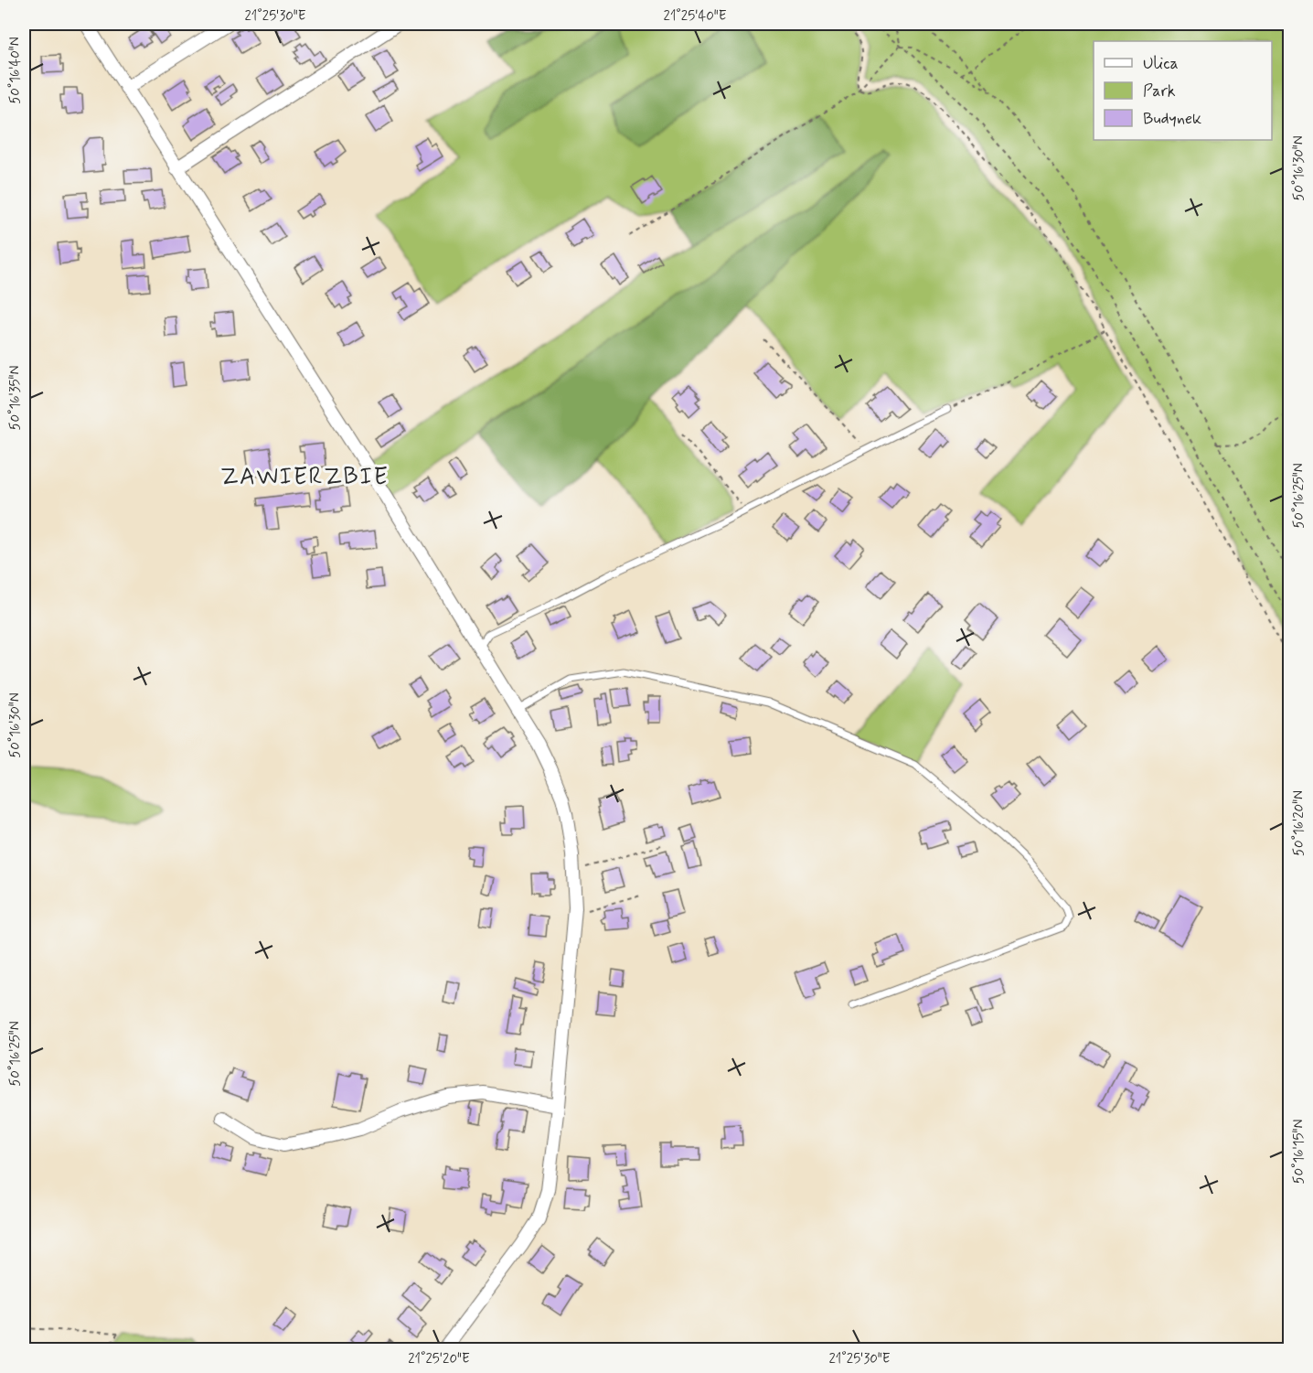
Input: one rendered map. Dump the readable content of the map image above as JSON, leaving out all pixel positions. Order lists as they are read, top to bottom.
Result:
{
  "districts": ["ZAWIERZBIE"],
  "legend": ["Ulica", "Park", "Budynek"],
  "coordinates": [
    "21°25'30\"E",
    "21°25'40\"E",
    "50°16'40\"N",
    "50°16'30\"N",
    "50°16'35\"N",
    "50°16'25\"N",
    "50°16'20\"N",
    "50°16'15\"N",
    "21°25'20\"E"
  ]
}
